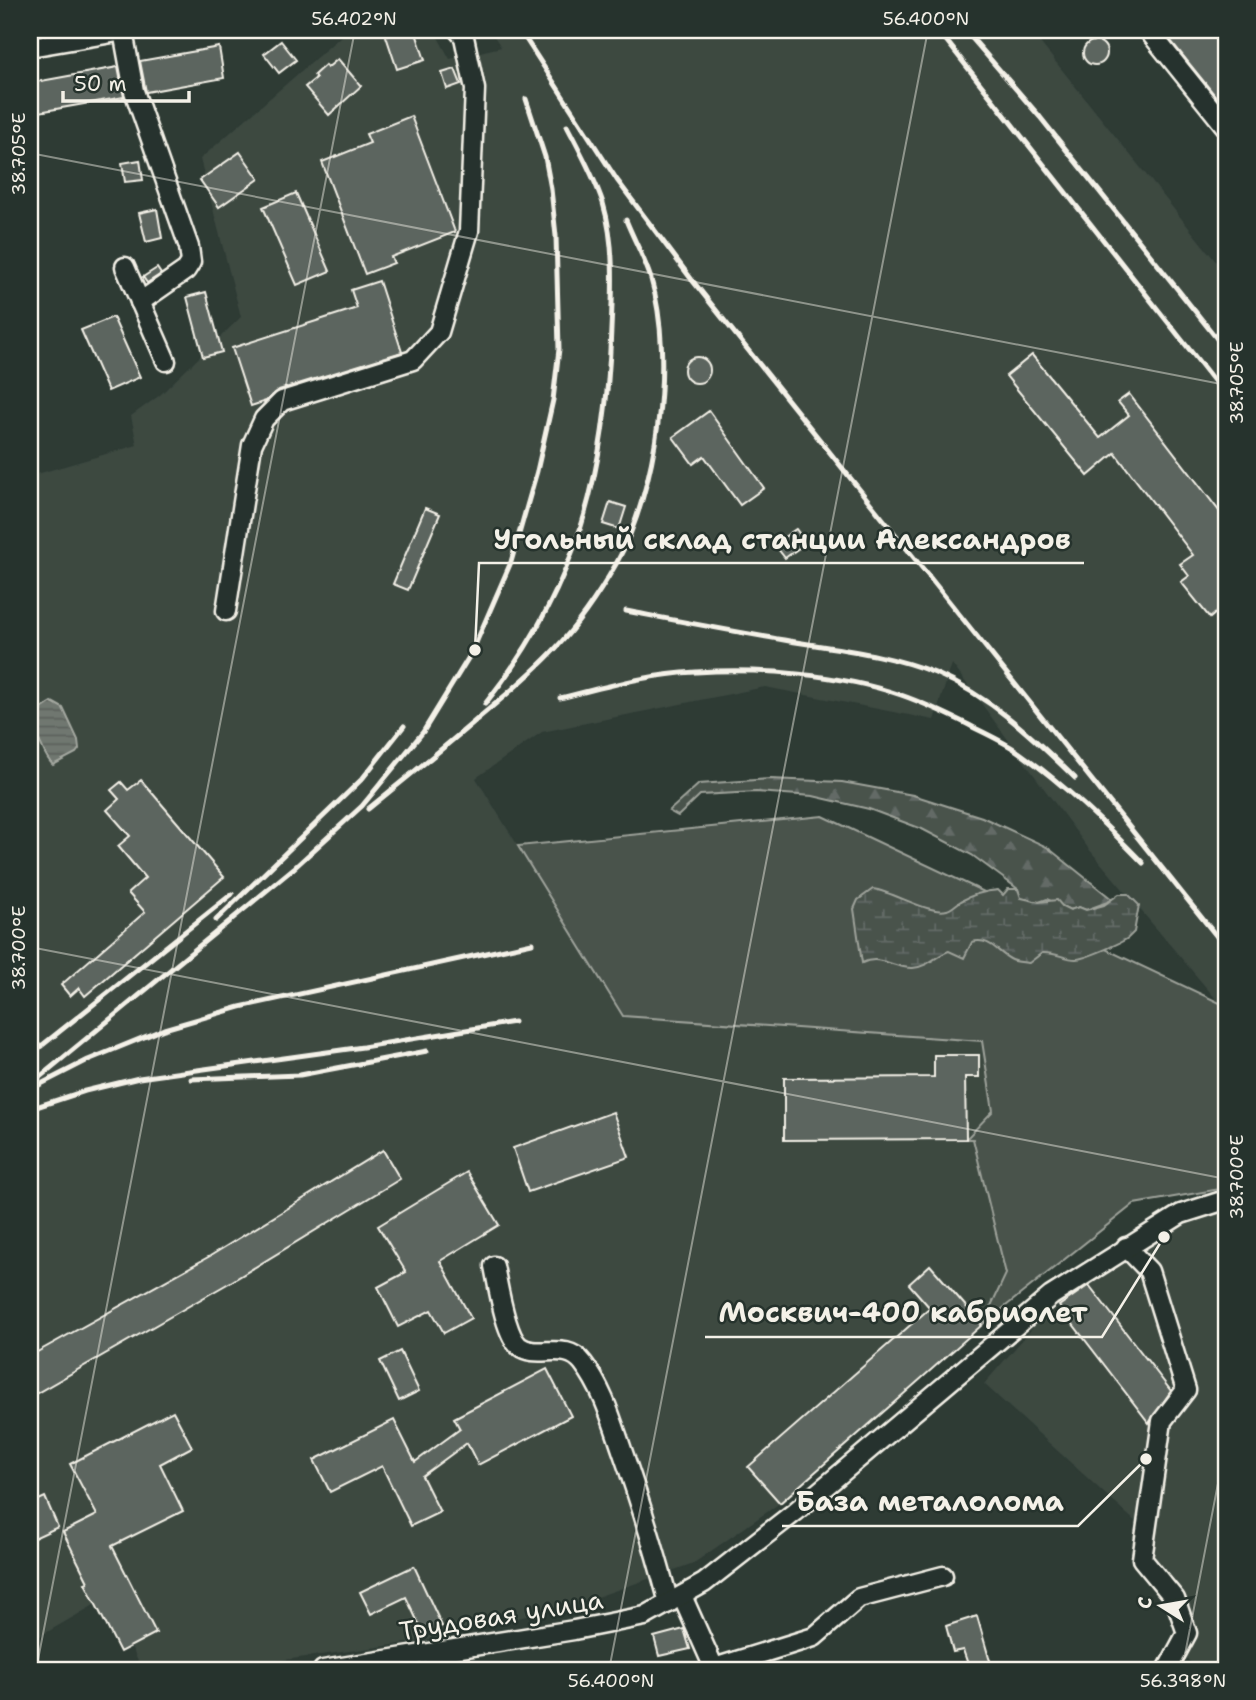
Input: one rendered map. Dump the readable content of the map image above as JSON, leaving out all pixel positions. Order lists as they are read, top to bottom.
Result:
{
  "streets": {
    "street": ["Трудовая улица"]
  },
  "places": ["Угольный склад станции Александров", "Москвич-400 кабриолет", "База металолома"],
  "scale_bar": "50 m",
  "north": "left",
  "coordinates": [
    "56.402°N",
    "56.400°N",
    "38.705°E",
    "38.700°E",
    "56.398°N"
  ]
}
